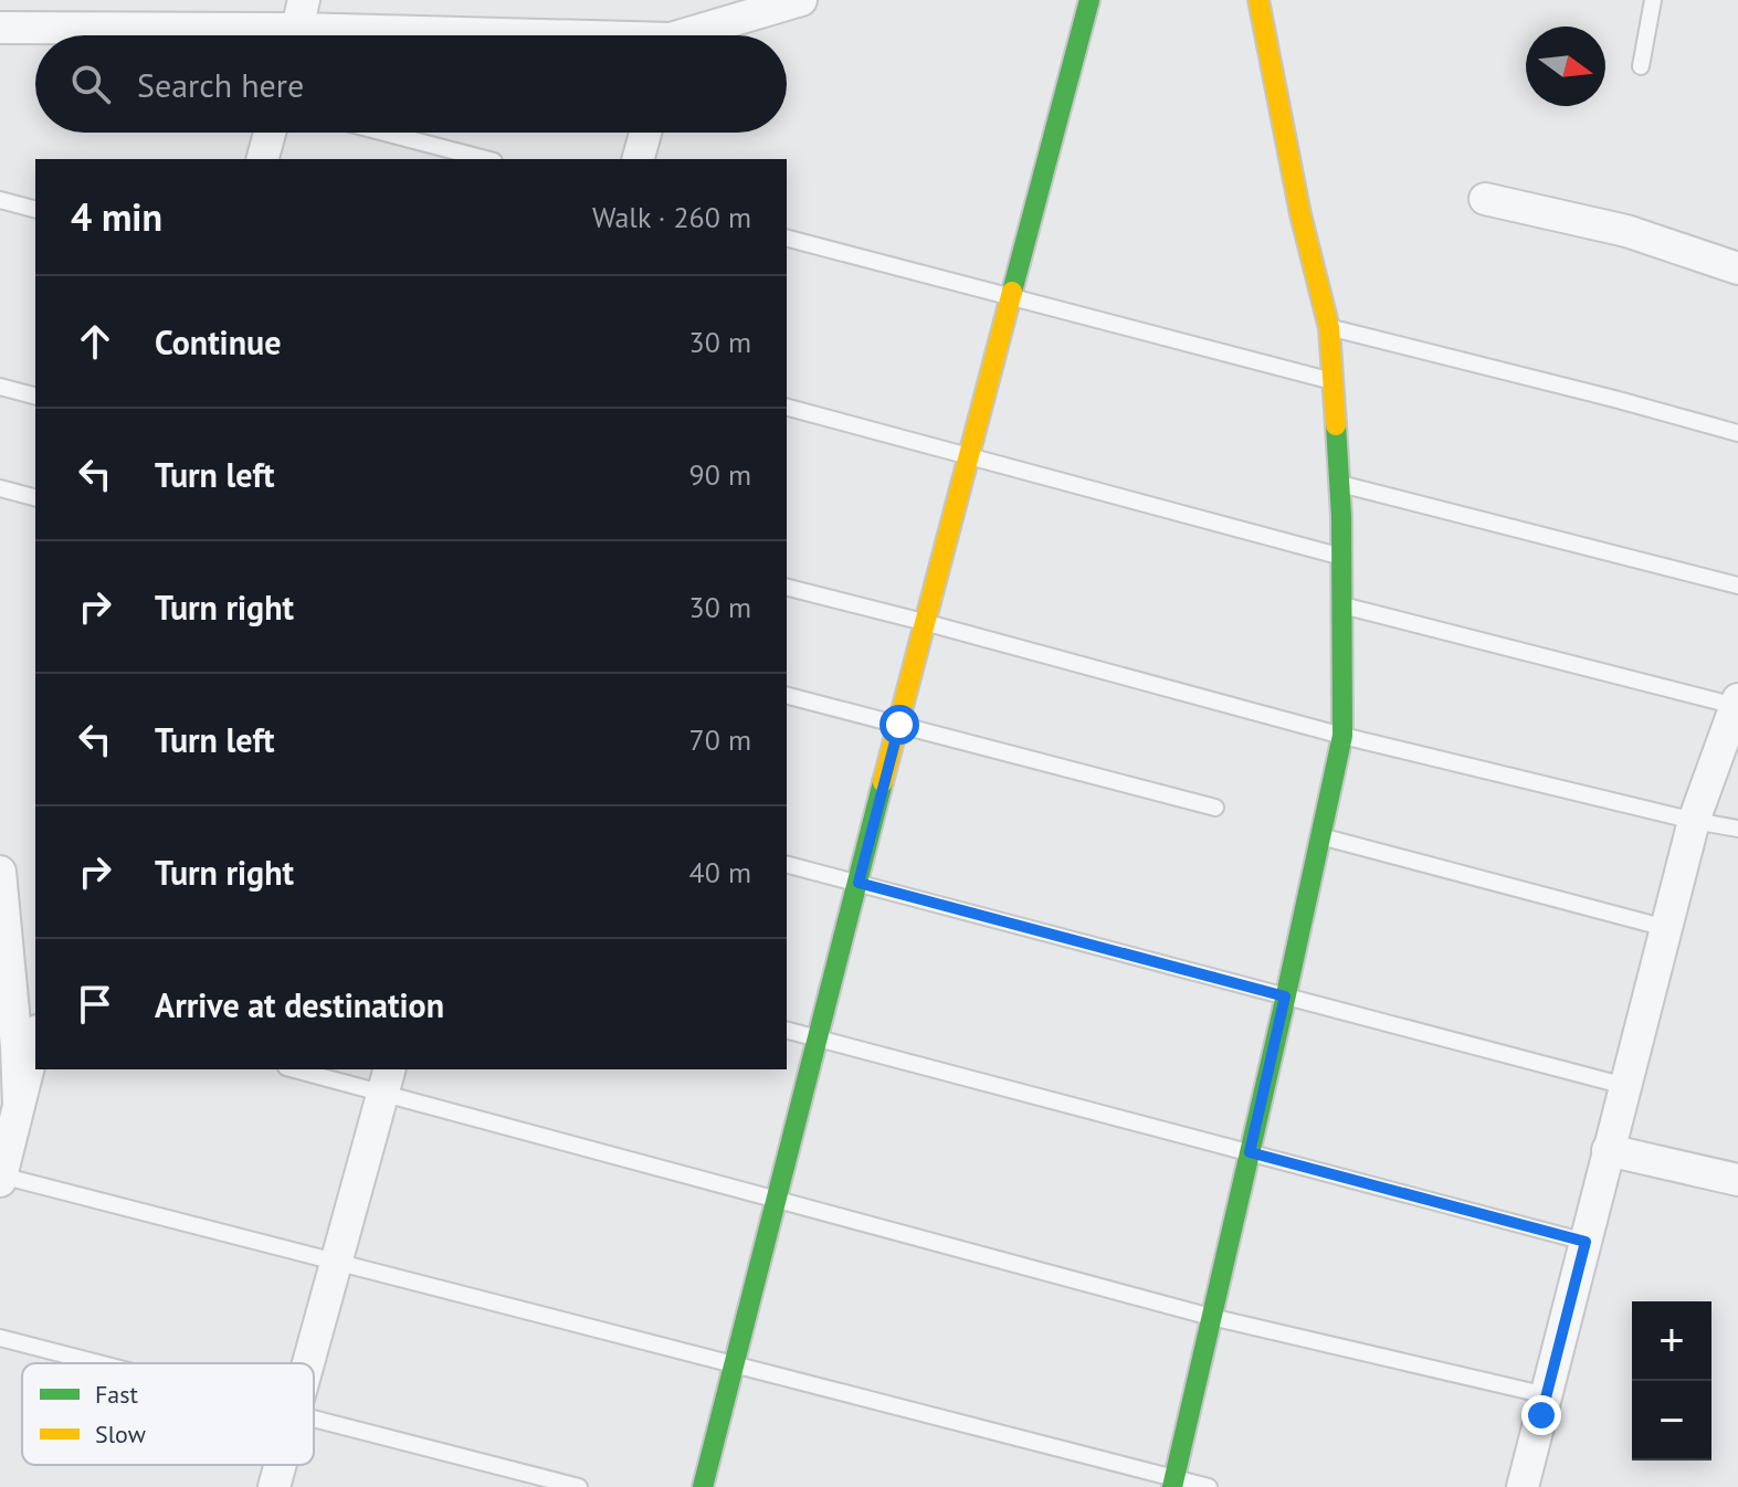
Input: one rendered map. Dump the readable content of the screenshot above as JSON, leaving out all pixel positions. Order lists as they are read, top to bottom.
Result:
{
  "legend": ["Fast", "Slow"],
  "north": "right",
  "page": {
    "search": "Search here",
    "heading": ["4 min", "Walk · 260 m"],
    "list": [
      ["Continue", "30 m"],
      ["Turn left", "90 m"],
      ["Turn right", "30 m"],
      ["Turn left", "70 m"],
      ["Turn right", "40 m"],
      "Arrive at destination"
    ],
    "map_buttons": ["+", "−"]
  }
}
